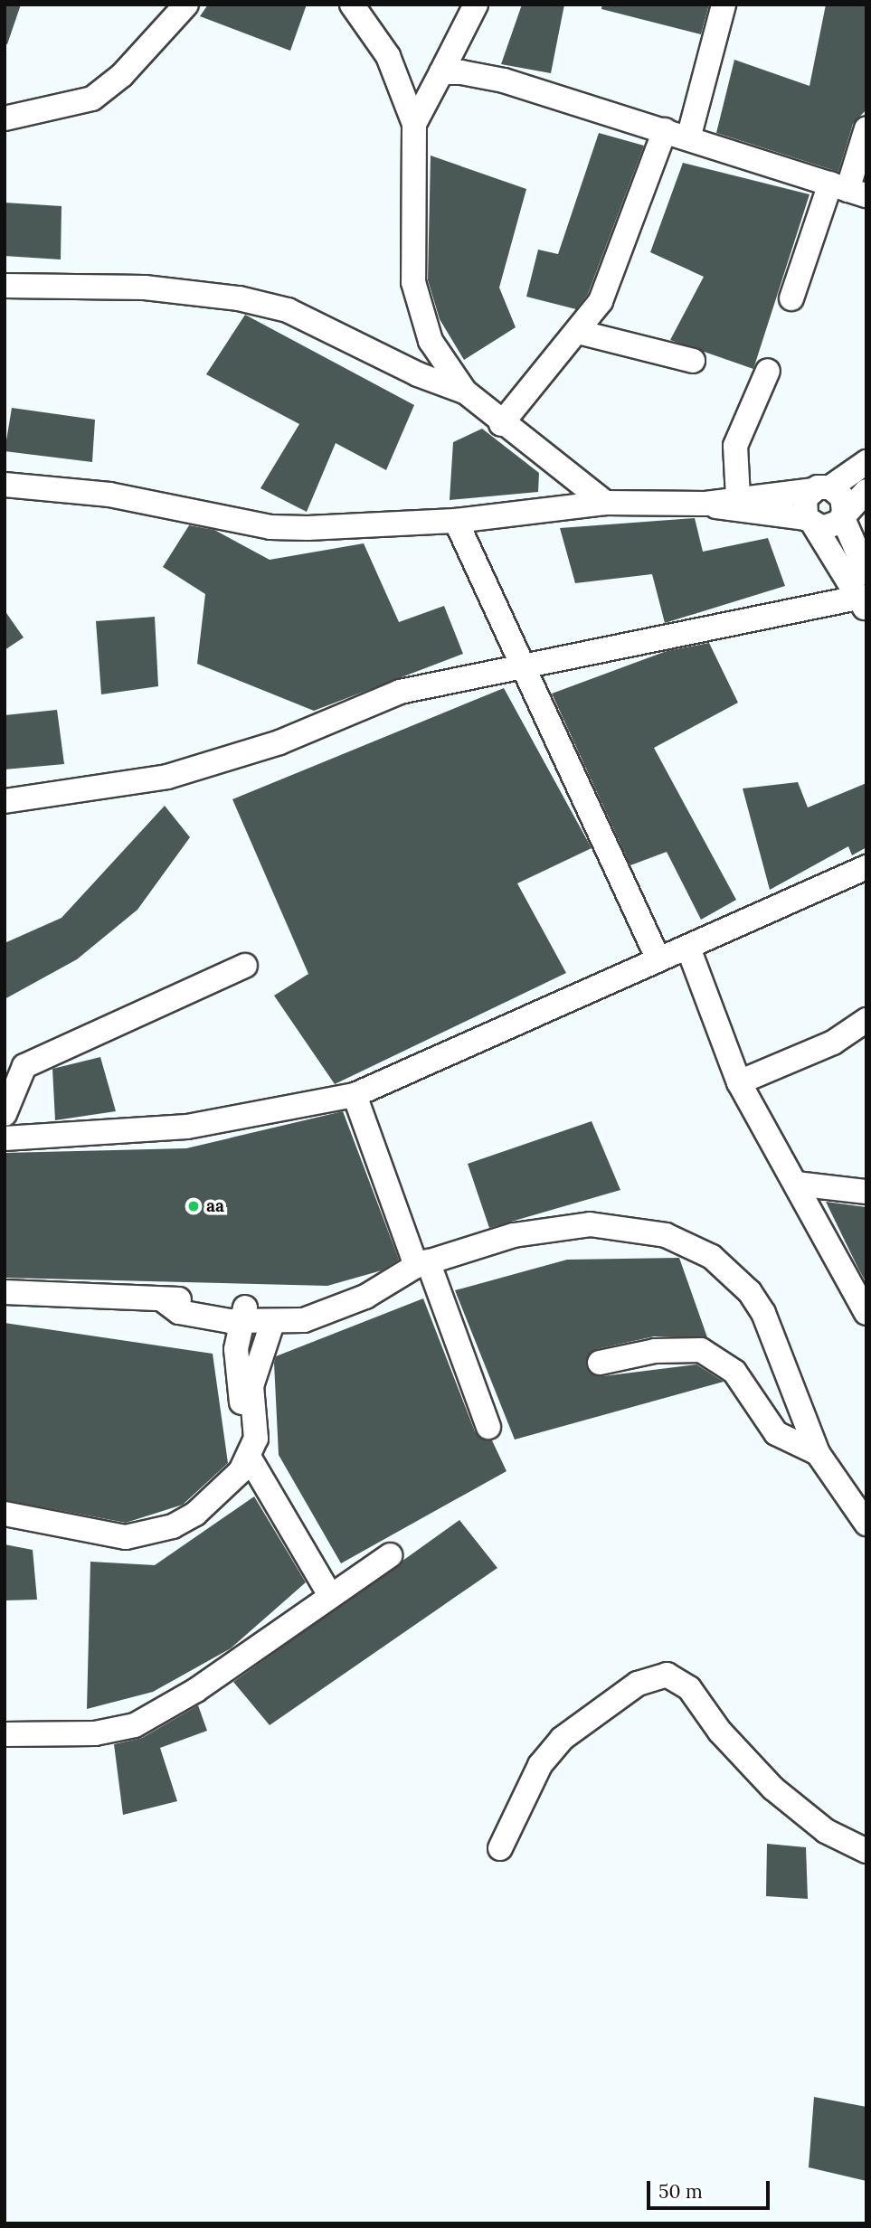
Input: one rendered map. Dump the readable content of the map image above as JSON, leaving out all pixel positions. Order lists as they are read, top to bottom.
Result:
{
  "places": ["aa"],
  "scale_bar": "50 m"
}
